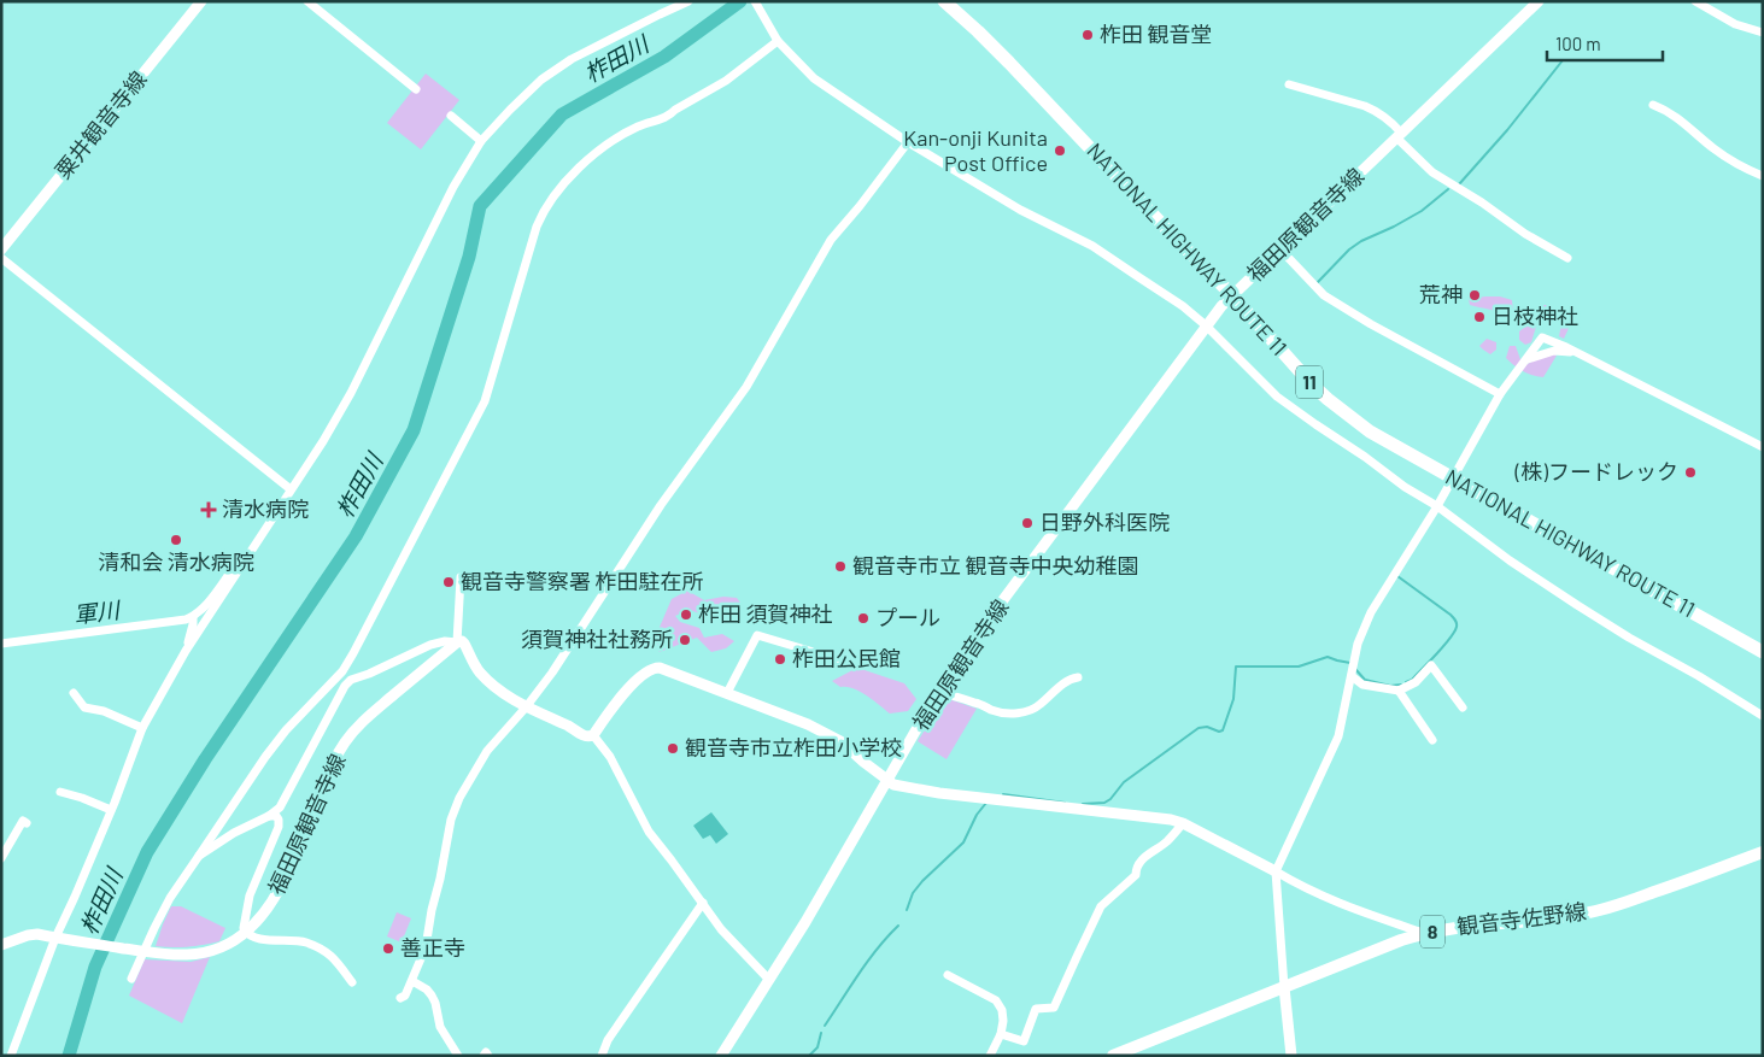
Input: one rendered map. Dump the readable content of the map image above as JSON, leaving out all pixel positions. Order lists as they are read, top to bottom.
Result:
{
  "streets": {
    "highway": ["NATIONAL HIGHWAY ROUTE 11", "11"],
    "main road": [
      "粟井観音寺線",
      "福田原観音寺線",
      "観音寺佐野線",
      "8"
    ]
  },
  "crossings": [
    ["福田原観音寺線", "NATIONAL HIGHWAY ROUTE 11"]
  ],
  "water": ["柞田川", "軍川"],
  "places": {
    "other": [
      "柞田 観音堂",
      "Kan-onji Kunita Post Office",
      "荒神",
      "日枝神社",
      "(株)フードレック",
      "日野外科医院",
      "清和会 清水病院",
      "観音寺市立 観音寺中央幼稚園",
      "観音寺警察署 柞田駐在所",
      "柞田 須賀神社",
      "プール",
      "須賀神社社務所",
      "柞田公民館",
      "観音寺市立柞田小学校",
      "善正寺"
    ],
    "health": ["清水病院"]
  },
  "scale_bar": "100 m"
}
